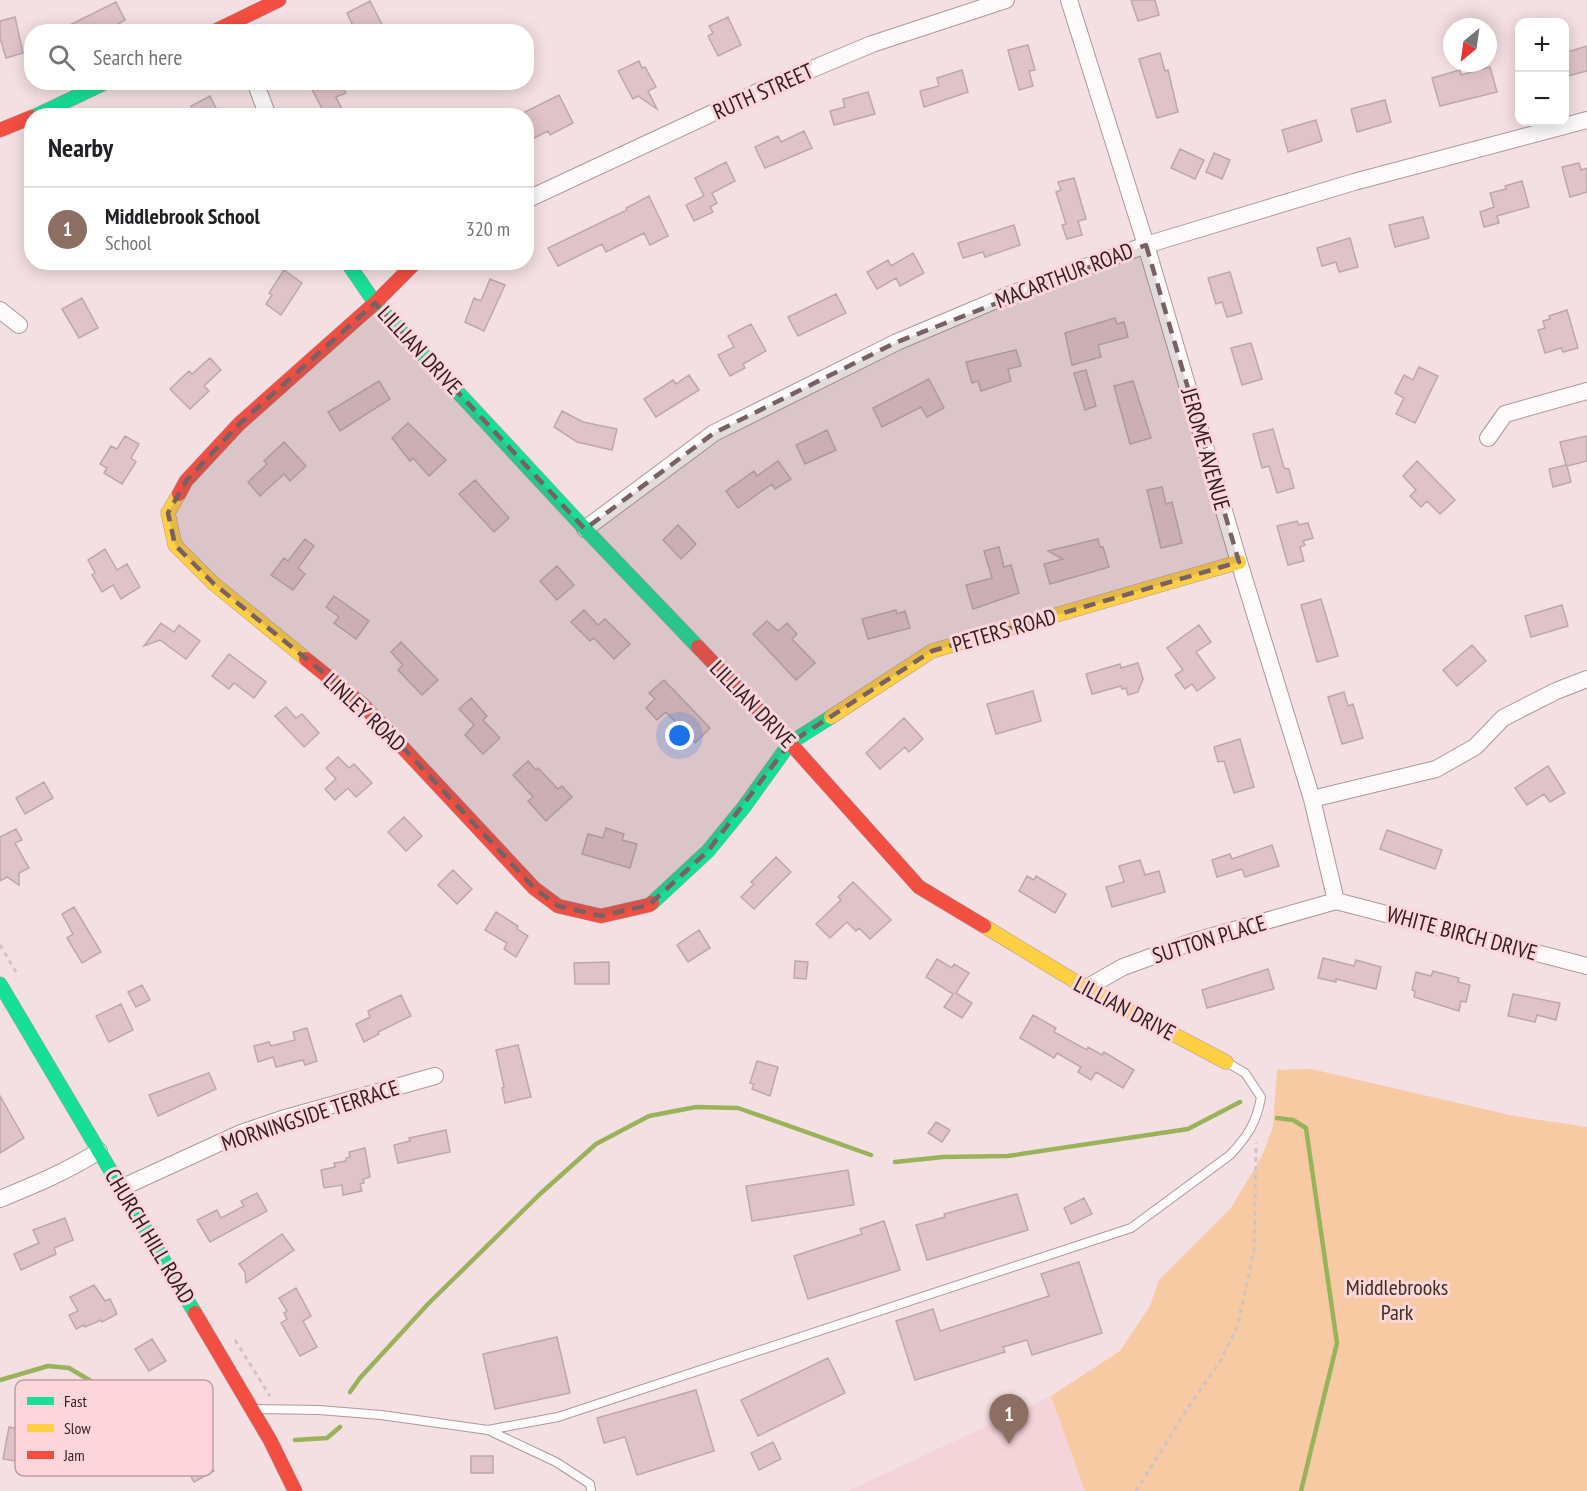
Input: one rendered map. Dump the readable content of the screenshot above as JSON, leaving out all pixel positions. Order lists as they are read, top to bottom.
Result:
{
  "streets": {
    "street": [
      "RUTH STREET",
      "MACARTHUR ROAD",
      "LILLIAN DRIVE",
      "JEROME AVENUE",
      "PETERS ROAD",
      "LINLEY ROAD",
      "WHITE BIRCH DRIVE",
      "SUTTON PLACE",
      "MORNINGSIDE TERRACE",
      "CHURCH HILL ROAD"
    ]
  },
  "crossings": [
    ["MACARTHUR ROAD", "LILLIAN DRIVE"],
    ["MACARTHUR ROAD", "JEROME AVENUE"],
    ["LILLIAN DRIVE", "PETERS ROAD"],
    ["LILLIAN DRIVE", "LINLEY ROAD"],
    ["LILLIAN DRIVE", "SUTTON PLACE"],
    ["JEROME AVENUE", "PETERS ROAD"],
    ["JEROME AVENUE", "WHITE BIRCH DRIVE"],
    ["JEROME AVENUE", "SUTTON PLACE"],
    ["PETERS ROAD", "LINLEY ROAD"],
    ["WHITE BIRCH DRIVE", "SUTTON PLACE"],
    ["MORNINGSIDE TERRACE", "CHURCH HILL ROAD"]
  ],
  "parks": ["Middlebrooks Park"],
  "legend": ["Fast", "Slow", "Jam"],
  "north": "bottom left",
  "page": {
    "map_buttons": ["+", "−"],
    "search": "Search here",
    "heading": "Nearby",
    "list": [
      {
        "mark": "1",
        "name": "Middlebrook School",
        "note": "School",
        "value": "320 m"
      }
    ],
    "pins": "1"
  }
}
